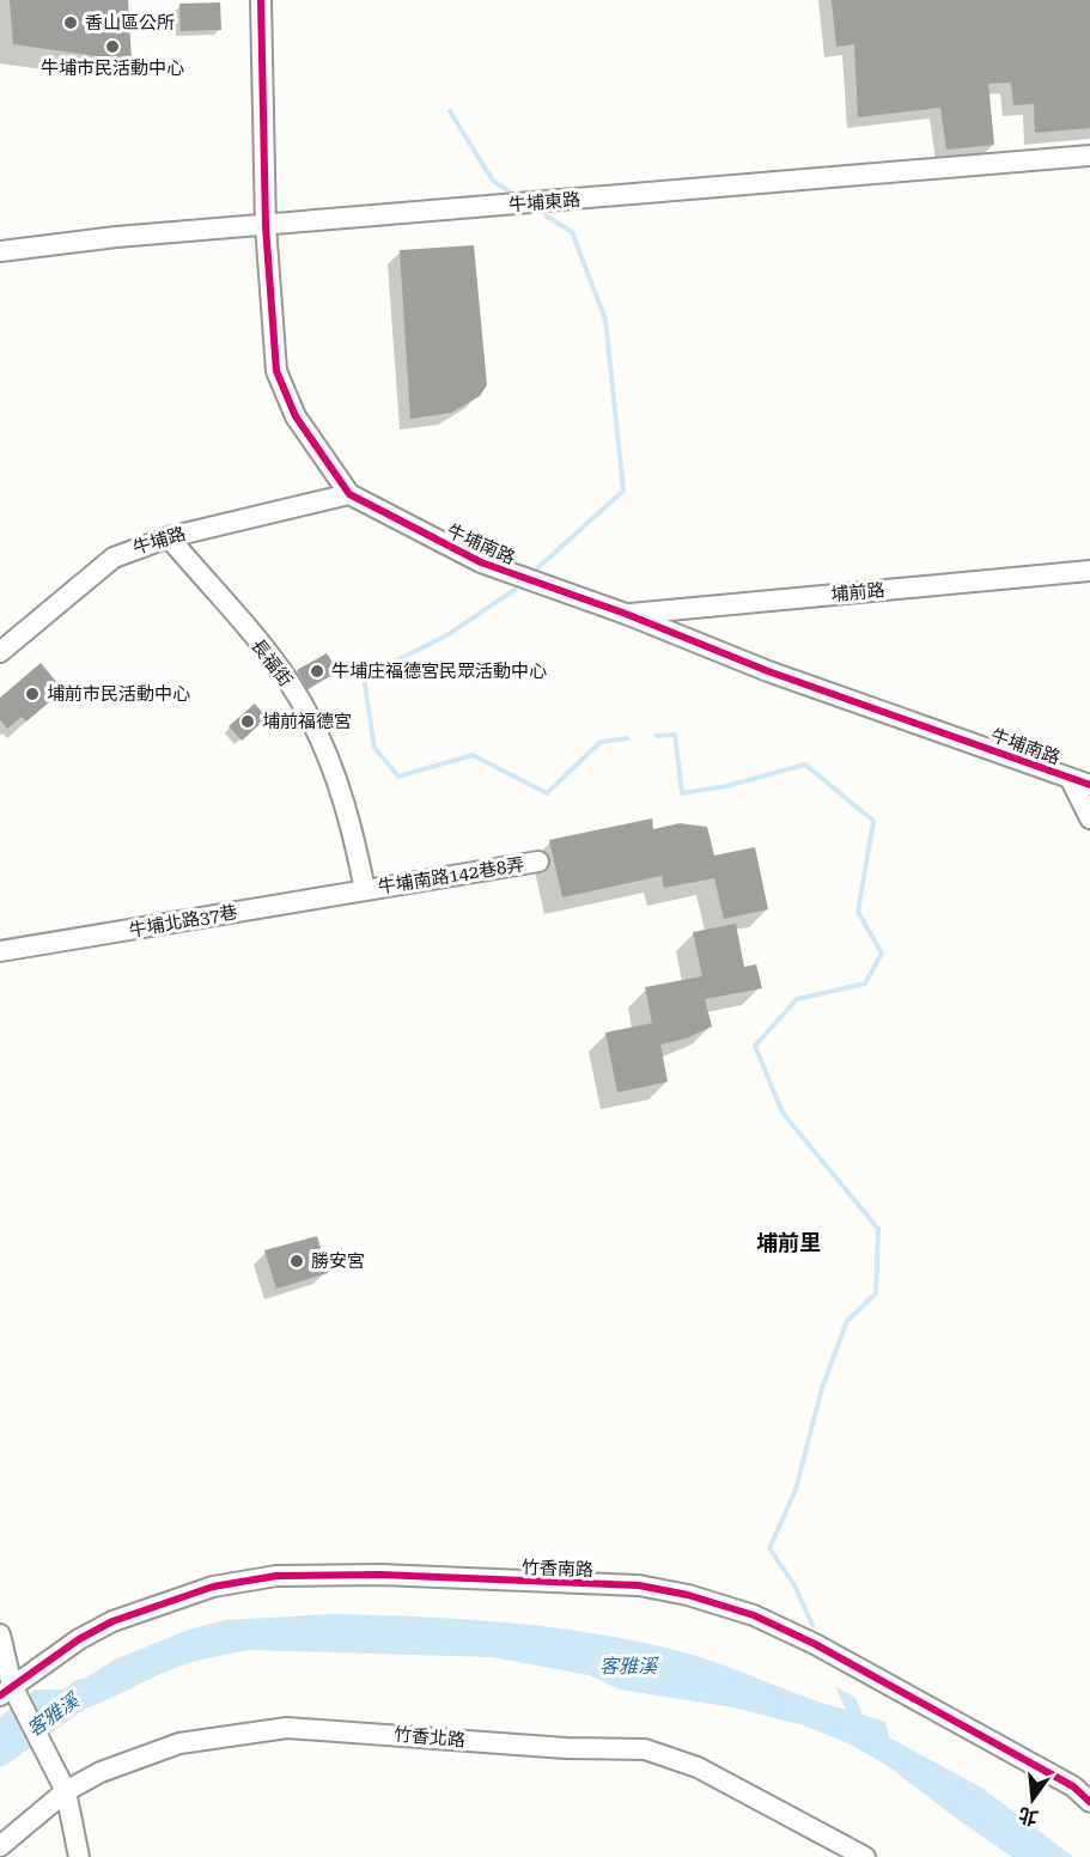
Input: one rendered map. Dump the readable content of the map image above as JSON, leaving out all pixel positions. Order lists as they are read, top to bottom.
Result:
{
  "streets": {
    "street": [
      "牛埔東路",
      "牛埔路",
      "牛埔南路",
      "埔前路",
      "長福街",
      "牛埔南路142巷8弄",
      "牛埔北路37巷",
      "竹香南路",
      "竹香北路"
    ]
  },
  "crossings": [
    ["牛埔東路", "牛埔南路"],
    ["牛埔路", "牛埔南路"],
    ["牛埔路", "長福街"],
    ["牛埔南路", "埔前路"],
    ["長福街", "牛埔南路142巷8弄"],
    ["長福街", "牛埔北路37巷"],
    ["牛埔南路142巷8弄", "牛埔北路37巷"]
  ],
  "districts": ["埔前里"],
  "water": ["客雅溪"],
  "places": [
    "香山區公所",
    "牛埔市民活動中心",
    "牛埔庄福德宮民眾活動中心",
    "埔前市民活動中心",
    "埔前福德宮",
    "勝安宮"
  ],
  "north": "bottom"
}
